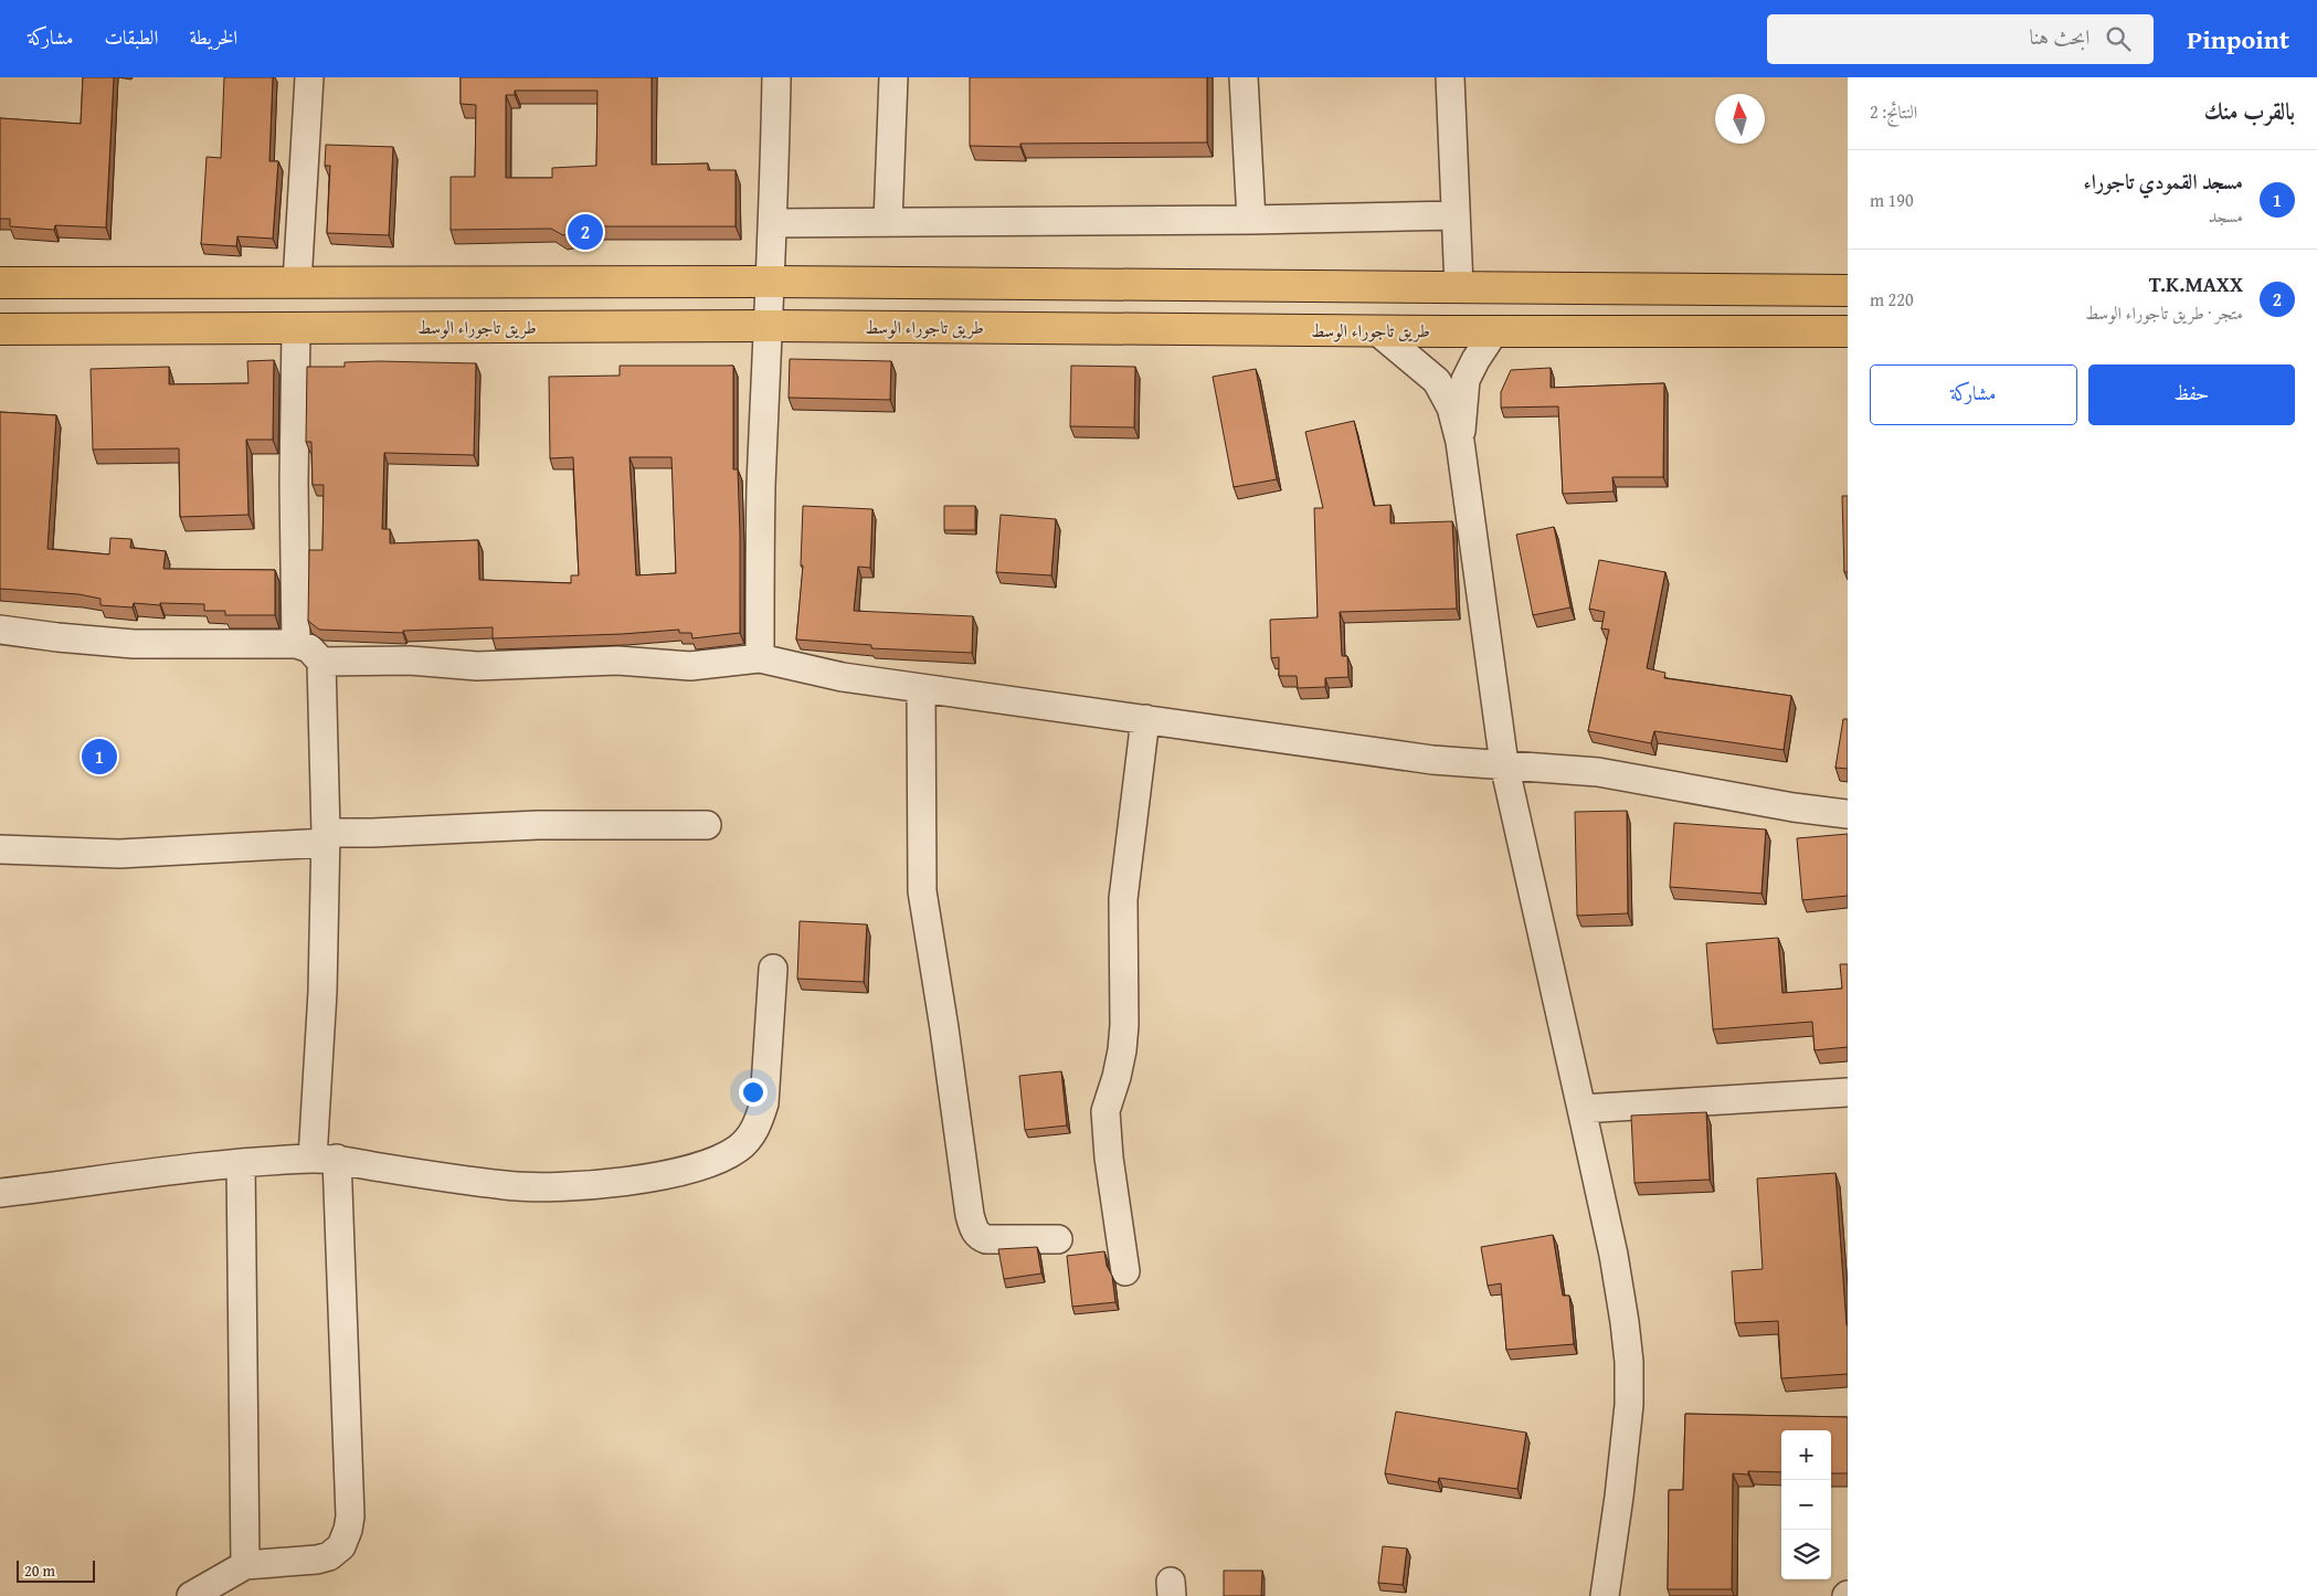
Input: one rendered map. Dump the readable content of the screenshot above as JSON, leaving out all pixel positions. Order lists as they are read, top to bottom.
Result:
{
  "streets": {
    "main road": ["طريق تاجوراء الوسط"]
  },
  "scale_bar": "20 m",
  "north": "top",
  "page": {
    "header": "Pinpoint",
    "search": "ابحث هنا",
    "nav": ["الخريطة", "الطبقات", "مشاركة"],
    "heading": ["بالقرب منك", "النتائج: 2"],
    "list": [
      {
        "mark": "1",
        "name": "مسجد القمودي تاجوراء",
        "note": "مسجد",
        "value": "190 m"
      },
      {
        "mark": "2",
        "name": "T.K.MAXX",
        "note": "متجر · طريق تاجوراء الوسط",
        "value": "220 m"
      }
    ],
    "pins": ["2", "1"],
    "buttons": ["حفظ", "مشاركة"],
    "map_buttons": ["+", "−"],
    "scale": "20 m"
  }
}
